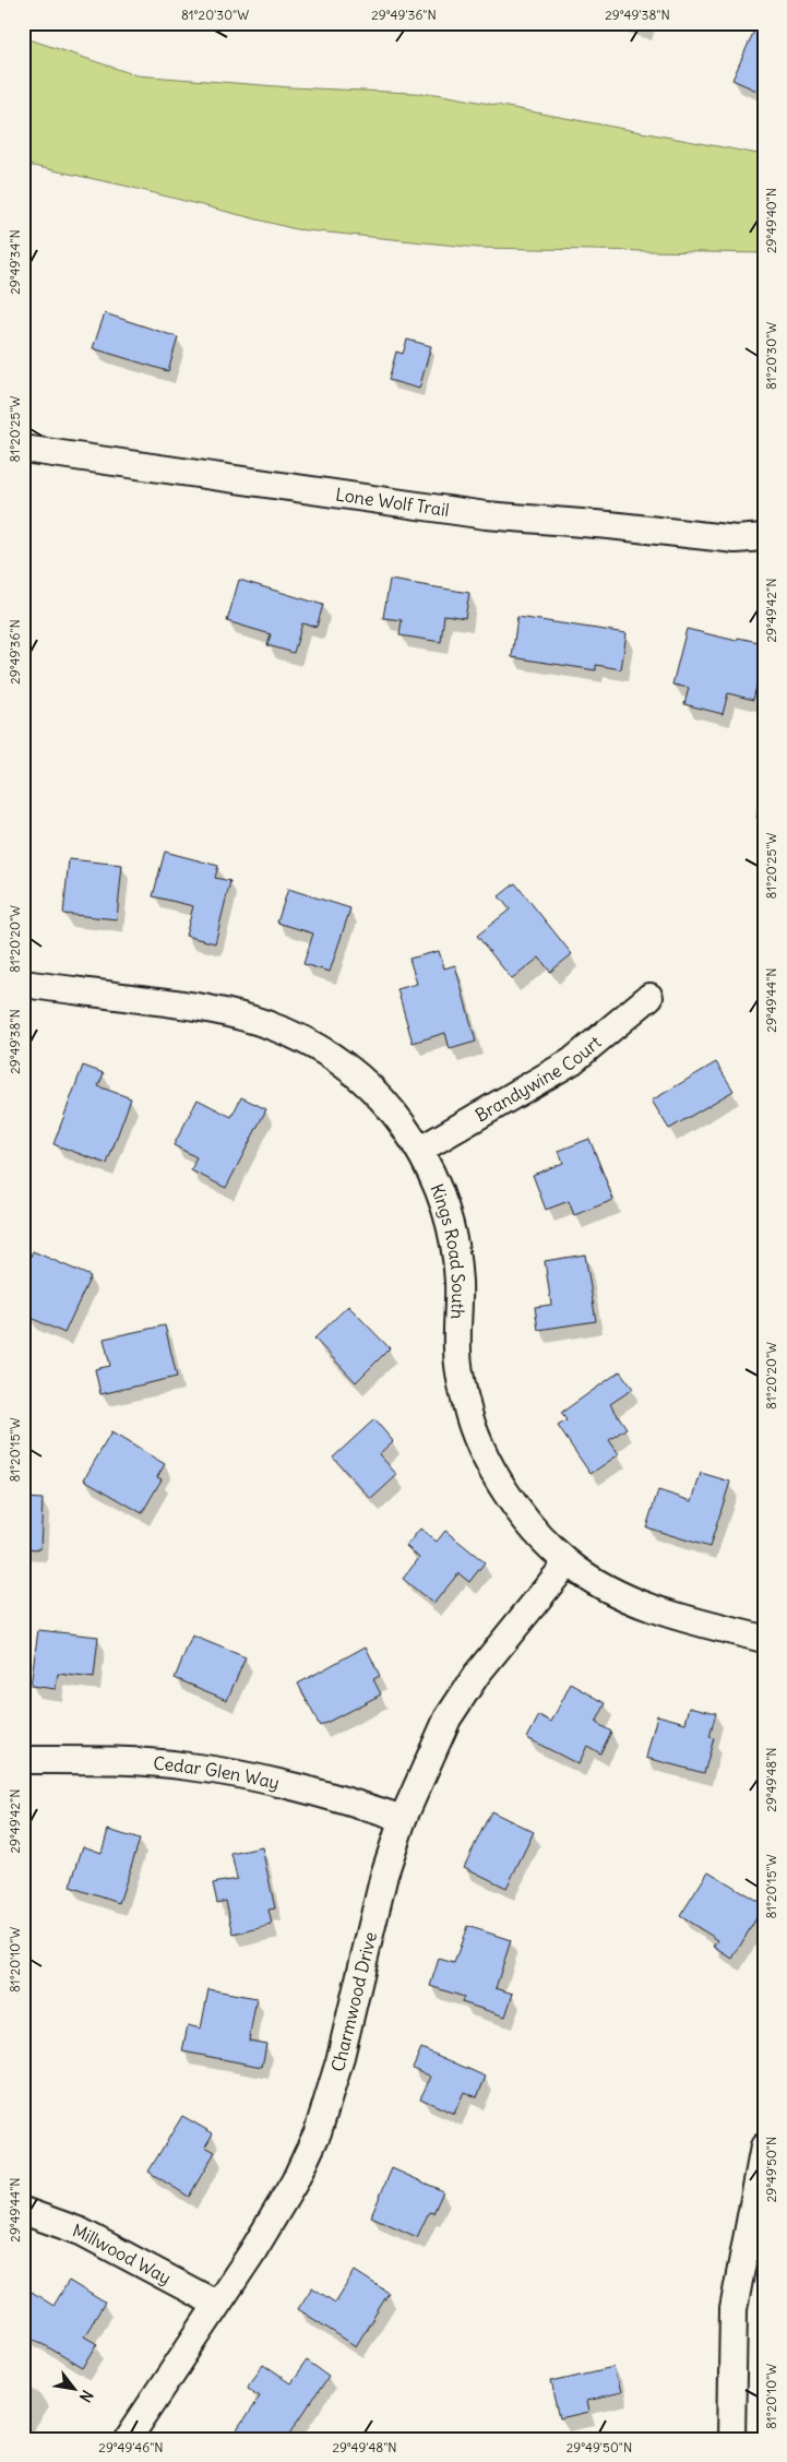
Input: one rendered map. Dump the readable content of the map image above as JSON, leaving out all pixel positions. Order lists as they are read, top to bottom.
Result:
{
  "streets": {
    "street": [
      "Lone Wolf Trail",
      "Brandywine Court",
      "Kings Road South",
      "Cedar Glen Way",
      "Charmwood Drive",
      "Millwood Way"
    ]
  },
  "crossings": [
    ["Brandywine Court", "Kings Road South"],
    ["Kings Road South", "Charmwood Drive"],
    ["Cedar Glen Way", "Charmwood Drive"],
    ["Charmwood Drive", "Millwood Way"]
  ],
  "north": "bottom right",
  "coordinates": [
    "81°20'30\"W",
    "29°49'36\"N",
    "29°49'38\"N",
    "29°49'40\"N",
    "29°49'34\"N",
    "81°20'25\"W",
    "29°49'42\"N",
    "81°20'20\"W",
    "29°49'44\"N",
    "81°20'15\"W",
    "29°49'48\"N",
    "81°20'10\"W",
    "29°49'50\"N",
    "29°49'46\"N"
  ]
}
